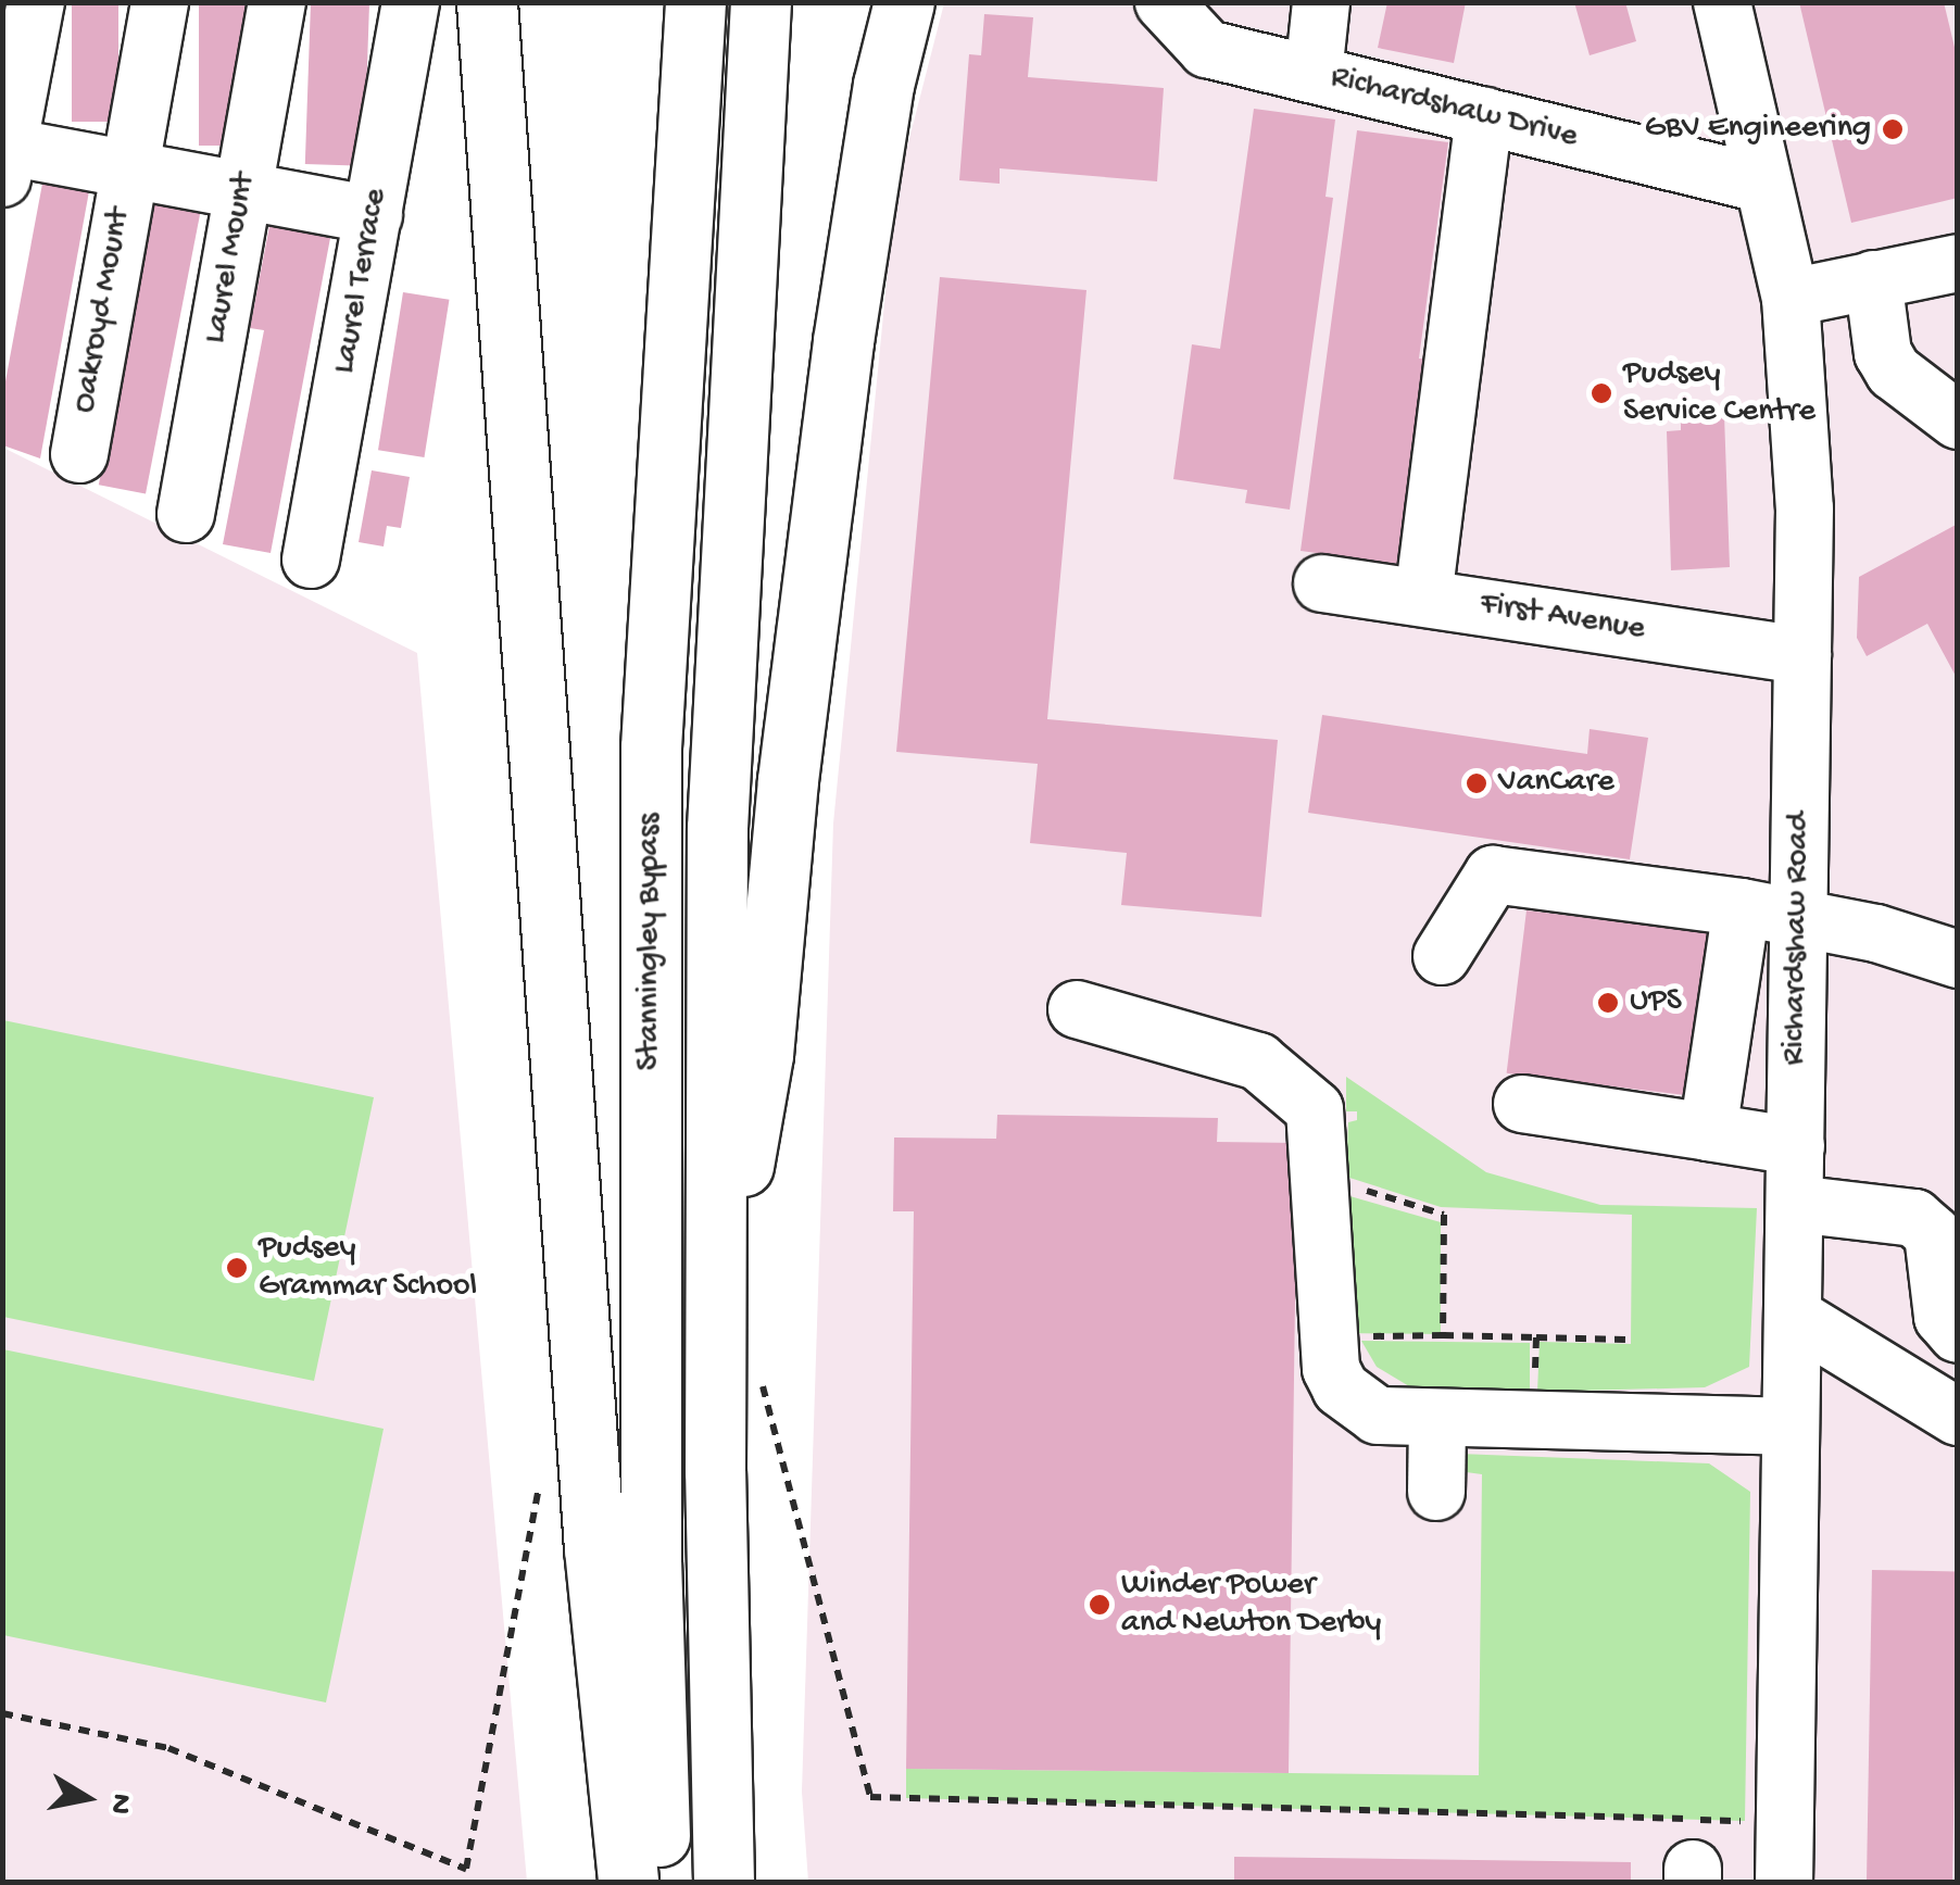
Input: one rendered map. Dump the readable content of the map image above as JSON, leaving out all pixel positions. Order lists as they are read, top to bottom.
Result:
{
  "streets": {
    "highway": ["Stanningley Bypass"],
    "street": [
      "Richardshaw Drive",
      "Laurel Mount",
      "Laurel Terrace",
      "Oakroyd Mount",
      "First Avenue",
      "Richardshaw Road"
    ]
  },
  "crossings": [
    ["Richardshaw Drive", "Richardshaw Road"],
    ["First Avenue", "Richardshaw Road"]
  ],
  "places": [
    "GBV Engineering",
    "Pudsey Service Centre",
    "VanCare",
    "UPS",
    "Pudsey Grammar School",
    "Winder Power and Newton Derby"
  ],
  "north": "right"
}
